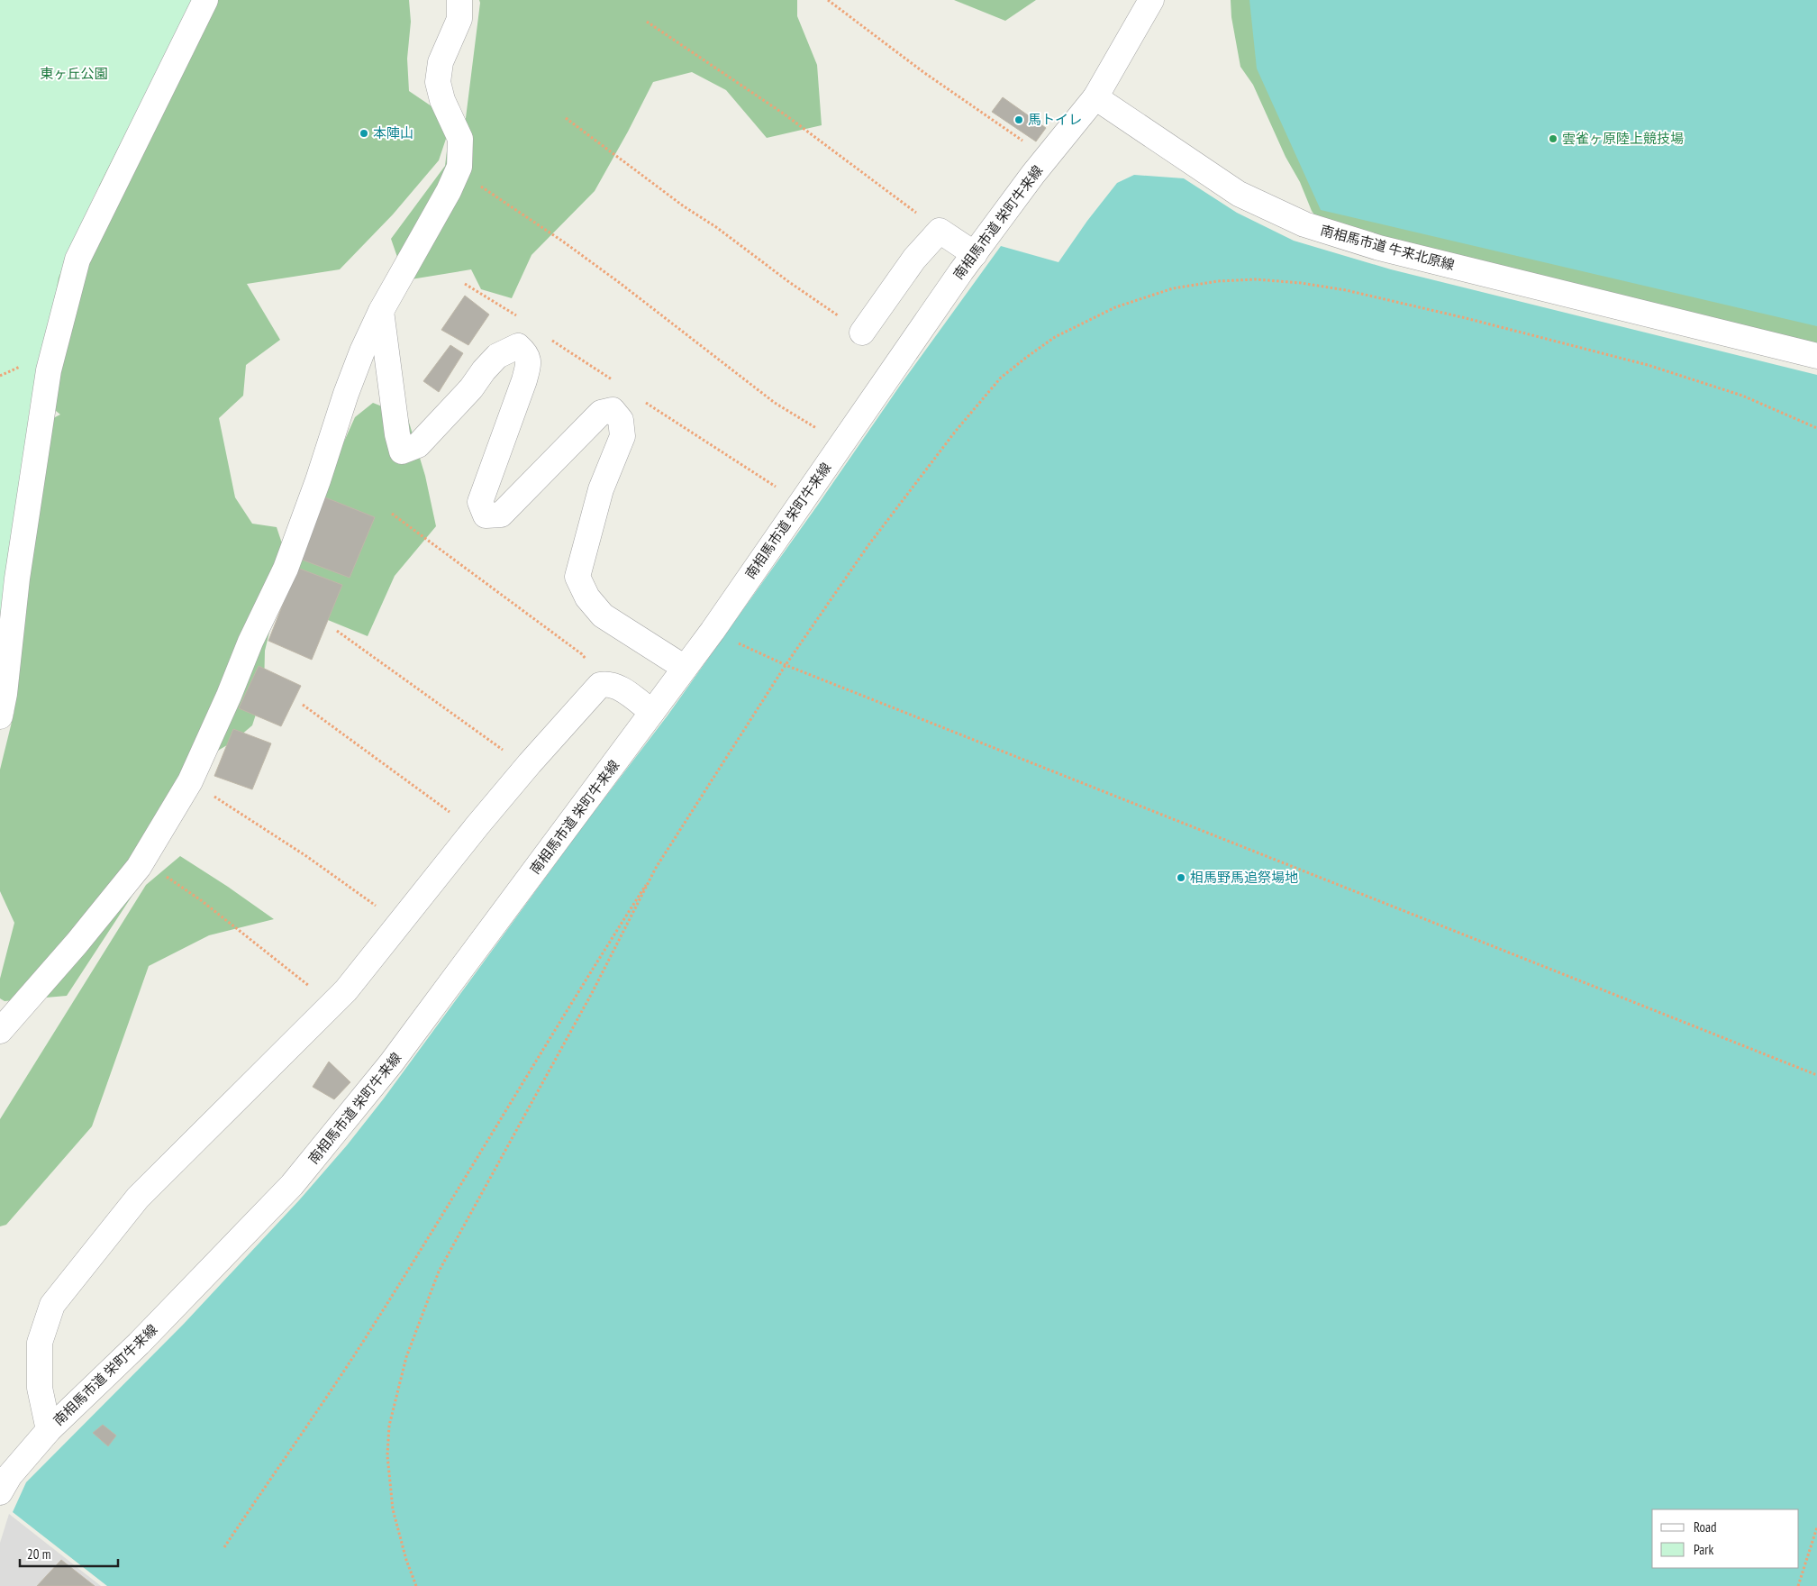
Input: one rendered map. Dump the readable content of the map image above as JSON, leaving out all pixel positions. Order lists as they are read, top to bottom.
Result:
{
  "streets": {
    "street": ["南相馬市道 栄町牛来線", "南相馬市道 牛来北原線"]
  },
  "crossings": [
    ["南相馬市道 栄町牛来線", "南相馬市道 牛来北原線"]
  ],
  "parks": ["東ヶ丘公園"],
  "places": [
    "馬トイレ",
    "本陣山",
    "雲雀ヶ原陸上競技場",
    "相馬野馬追祭場地"
  ],
  "legend": ["Road", "Park"],
  "scale_bar": "20 m"
}
